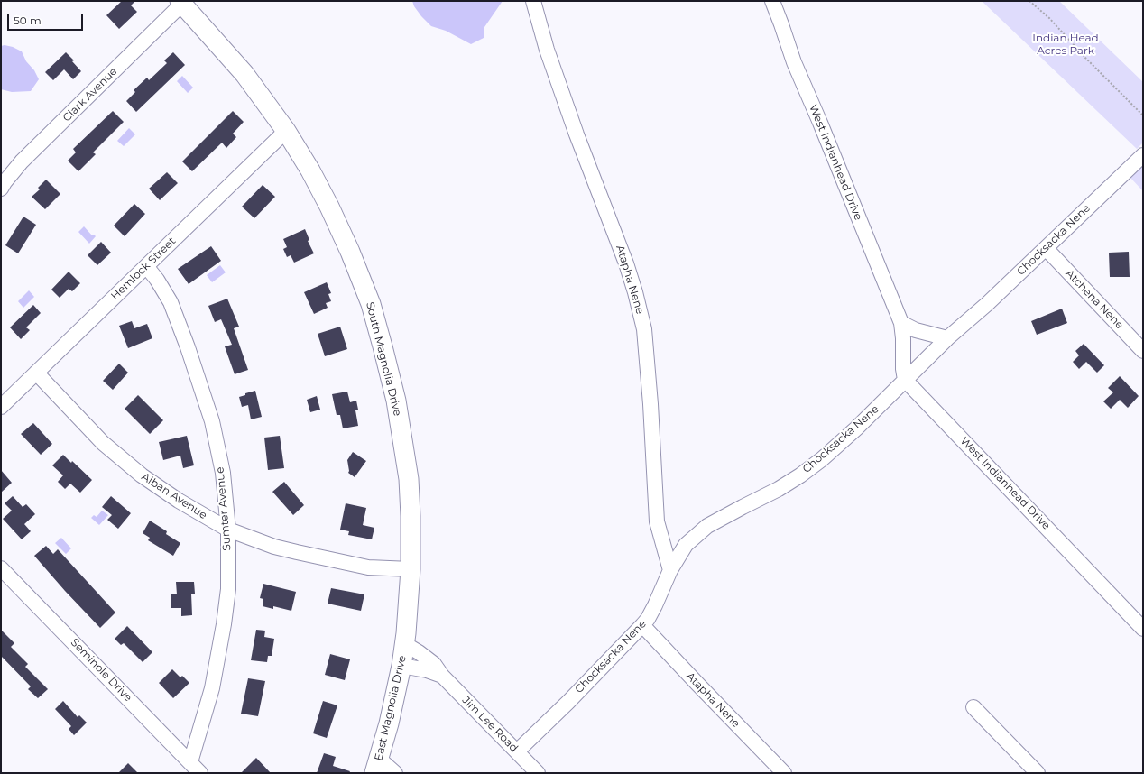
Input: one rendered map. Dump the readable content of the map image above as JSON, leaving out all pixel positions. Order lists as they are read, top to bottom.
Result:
{
  "streets": {
    "main road": ["South Magnolia Drive", "East Magnolia Drive"],
    "street": [
      "Clark Avenue",
      "West Indianhead Drive",
      "Chocksacka Nene",
      "Hemlock Street",
      "Atapha Nene",
      "Atchena Nene",
      "Alban Avenue",
      "Sumter Avenue",
      "Seminole Drive",
      "Jim Lee Road"
    ]
  },
  "crossings": [
    ["Clark Avenue", "South Magnolia Drive"],
    ["West Indianhead Drive", "Chocksacka Nene"],
    ["Chocksacka Nene", "Atapha Nene"],
    ["Chocksacka Nene", "Atchena Nene"],
    ["Chocksacka Nene", "Jim Lee Road"],
    ["Hemlock Street", "South Magnolia Drive"],
    ["Hemlock Street", "Alban Avenue"],
    ["Hemlock Street", "Sumter Avenue"],
    ["South Magnolia Drive", "Alban Avenue"],
    ["South Magnolia Drive", "East Magnolia Drive"],
    ["South Magnolia Drive", "Jim Lee Road"],
    ["Alban Avenue", "Sumter Avenue"],
    ["Sumter Avenue", "Seminole Drive"],
    ["East Magnolia Drive", "Jim Lee Road"]
  ],
  "parks": ["Indian Head Acres Park"],
  "scale_bar": "50 m"
}
